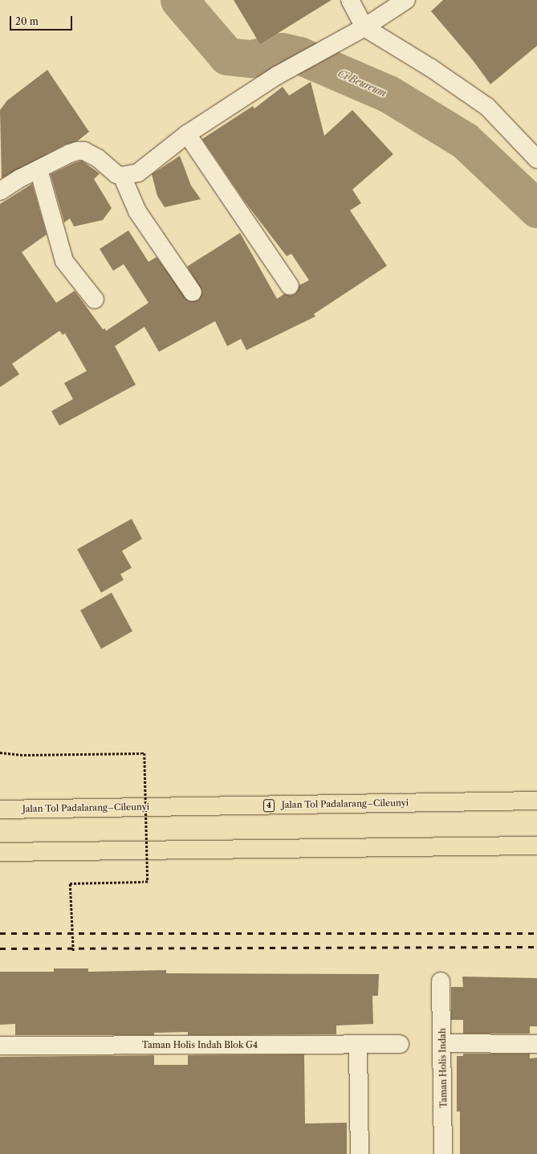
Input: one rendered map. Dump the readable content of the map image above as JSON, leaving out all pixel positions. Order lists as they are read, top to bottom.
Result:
{
  "streets": {
    "highway": ["Jalan Tol Padalarang–Cileunyi", "4"],
    "street": ["Taman Holis Indah Blok G4", "Taman Holis Indah"]
  },
  "water": ["Ci Beureum"],
  "scale_bar": "20 m"
}
